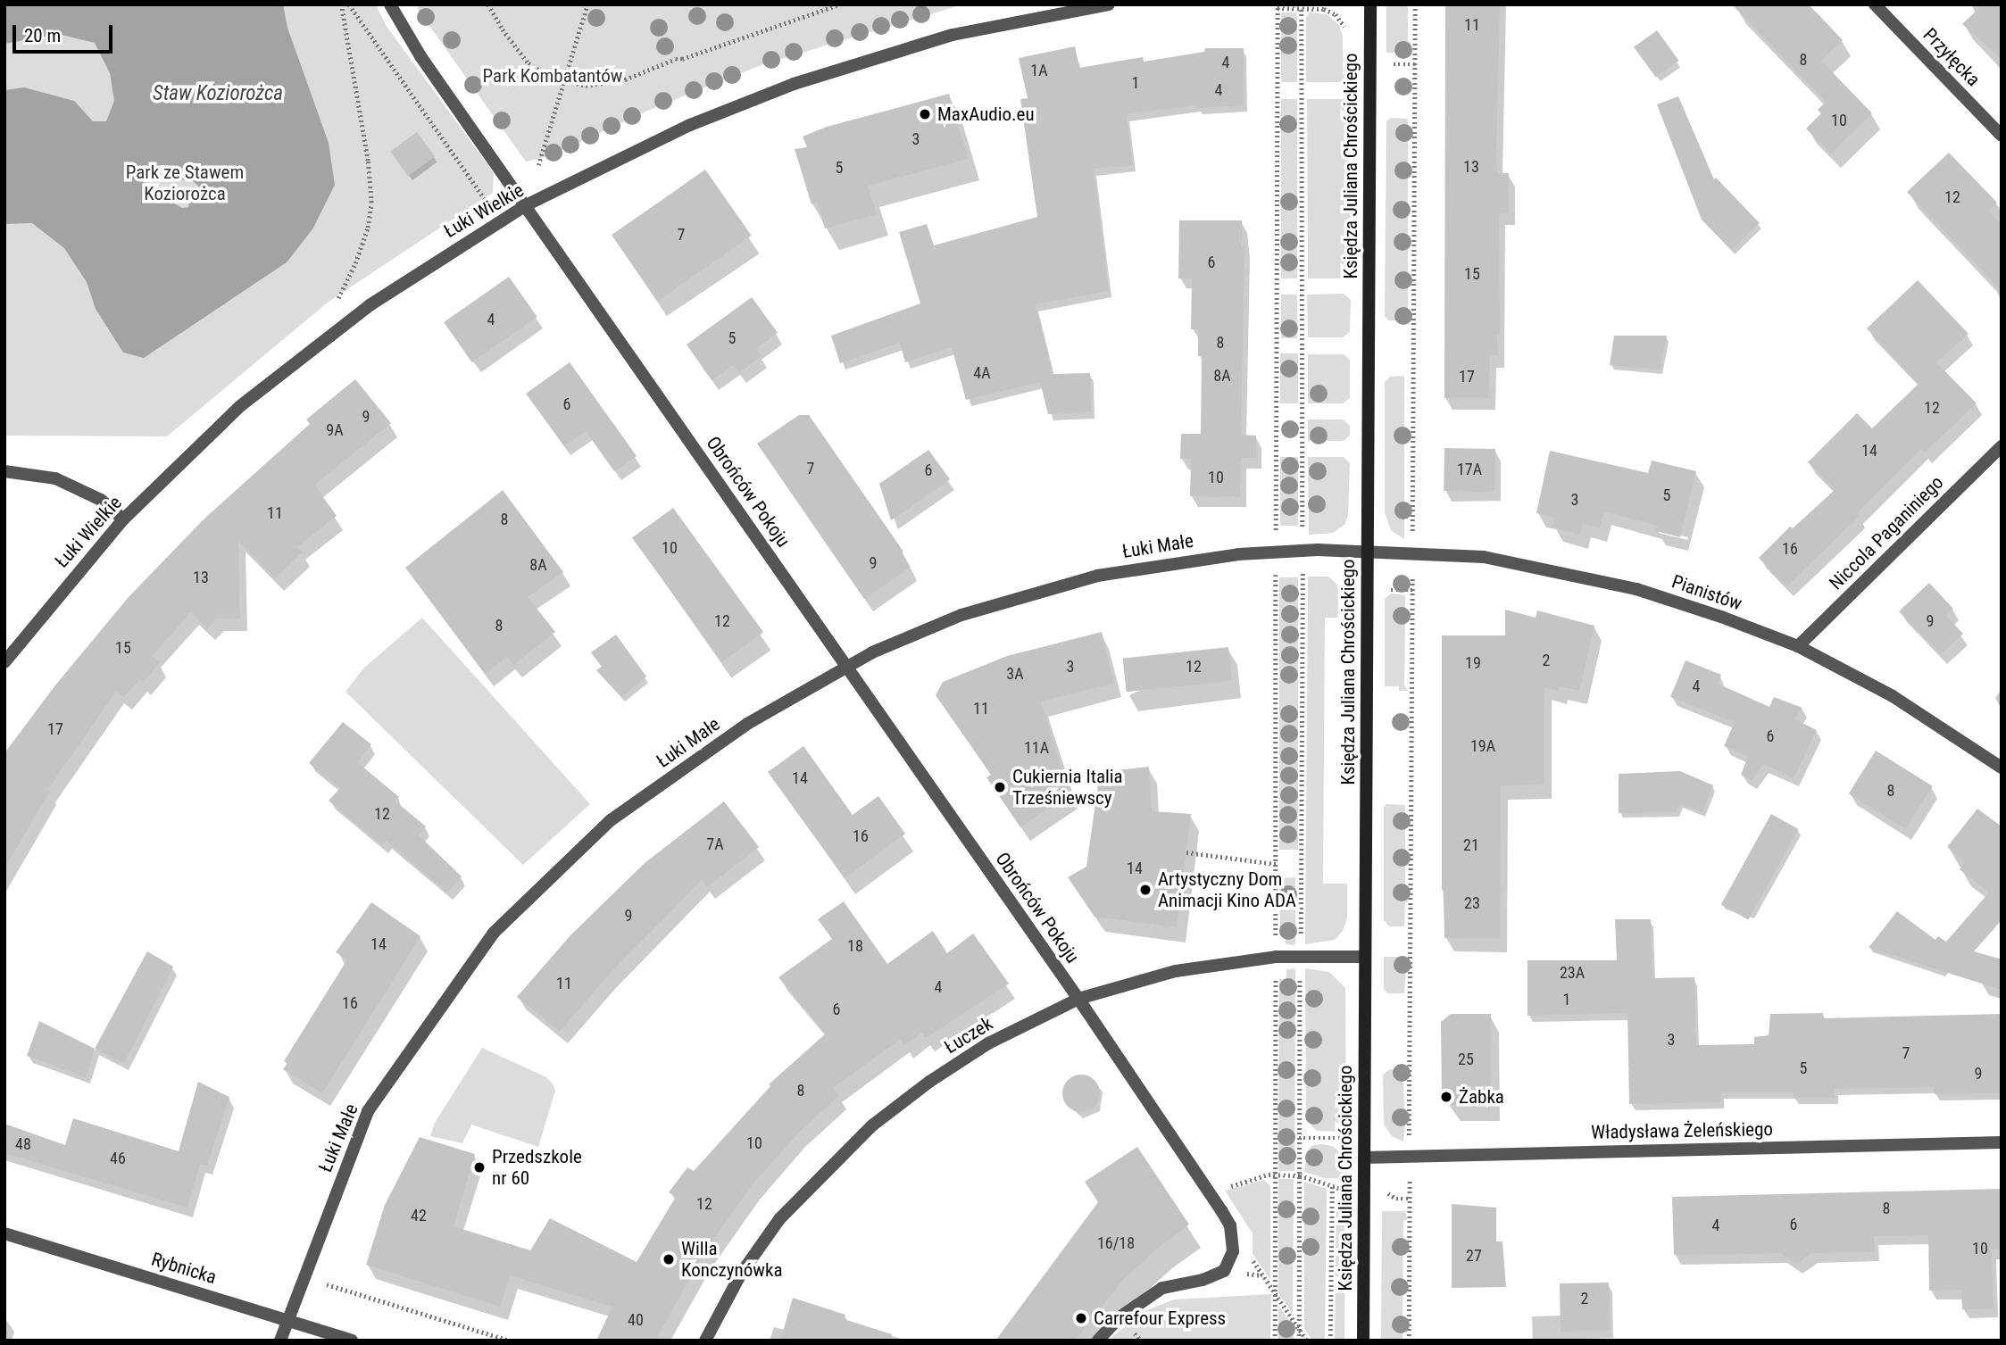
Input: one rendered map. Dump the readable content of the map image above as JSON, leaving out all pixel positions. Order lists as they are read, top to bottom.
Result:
{
  "streets": {
    "street": [
      "Przyłęcka",
      "Księdza Juliana Chrościckiego",
      "Łuki Wielkie",
      "Obrońców Pokoju",
      "Niccola Paganiniego",
      "Łuki Małe",
      "Pianistów",
      "Łuczek",
      "Władysława Żeleńskiego",
      "Rybnicka"
    ]
  },
  "crossings": [
    ["Księdza Juliana Chrościckiego", "Łuki Małe"],
    ["Księdza Juliana Chrościckiego", "Pianistów"],
    ["Księdza Juliana Chrościckiego", "Łuczek"],
    ["Księdza Juliana Chrościckiego", "Władysława Żeleńskiego"],
    ["Łuki Wielkie", "Obrońców Pokoju"],
    ["Obrońców Pokoju", "Łuki Małe"],
    ["Obrońców Pokoju", "Łuczek"],
    ["Niccola Paganiniego", "Pianistów"],
    ["Łuki Małe", "Pianistów"],
    ["Łuki Małe", "Rybnicka"]
  ],
  "water": ["Staw Koziorożca"],
  "parks": ["Park Kombatantów", "Park ze Stawem Koziorożca"],
  "places": [
    "MaxAudio.eu",
    "Cukiernia Italia Trześniewscy",
    "Artystyczny Dom Animacji Kino ADA",
    "Żabka",
    "Przedszkole nr 60",
    "Willa Konczynówka",
    "Carrefour Express"
  ],
  "house_numbers": [
    "11",
    "8",
    "4",
    "1A",
    "1",
    "4",
    "10",
    "3",
    "13",
    "5",
    "12",
    "7",
    "6",
    "15",
    "4",
    "5",
    "8",
    "4A",
    "8A",
    "17",
    "6",
    "12",
    "9",
    "9A",
    "14",
    "7",
    "17A",
    "6",
    "10",
    "5",
    "3",
    "11",
    "8",
    "10",
    "16",
    "9",
    "8A",
    "13",
    "12",
    "9",
    "8",
    "15",
    "2",
    "19",
    "3",
    "12",
    "3A",
    "4",
    "11",
    "17",
    "6",
    "19A",
    "11A",
    "14",
    "8",
    "12",
    "16",
    "7A",
    "21",
    "14",
    "23",
    "9",
    "14",
    "18",
    "23A",
    "11",
    "4",
    "1",
    "16",
    "6",
    "3",
    "7",
    "25",
    "5",
    "9",
    "8",
    "10",
    "48",
    "46",
    "12",
    "8",
    "42",
    "6",
    "4",
    "16/18",
    "10",
    "27",
    "2",
    "40"
  ],
  "scale_bar": "20 m"
}
